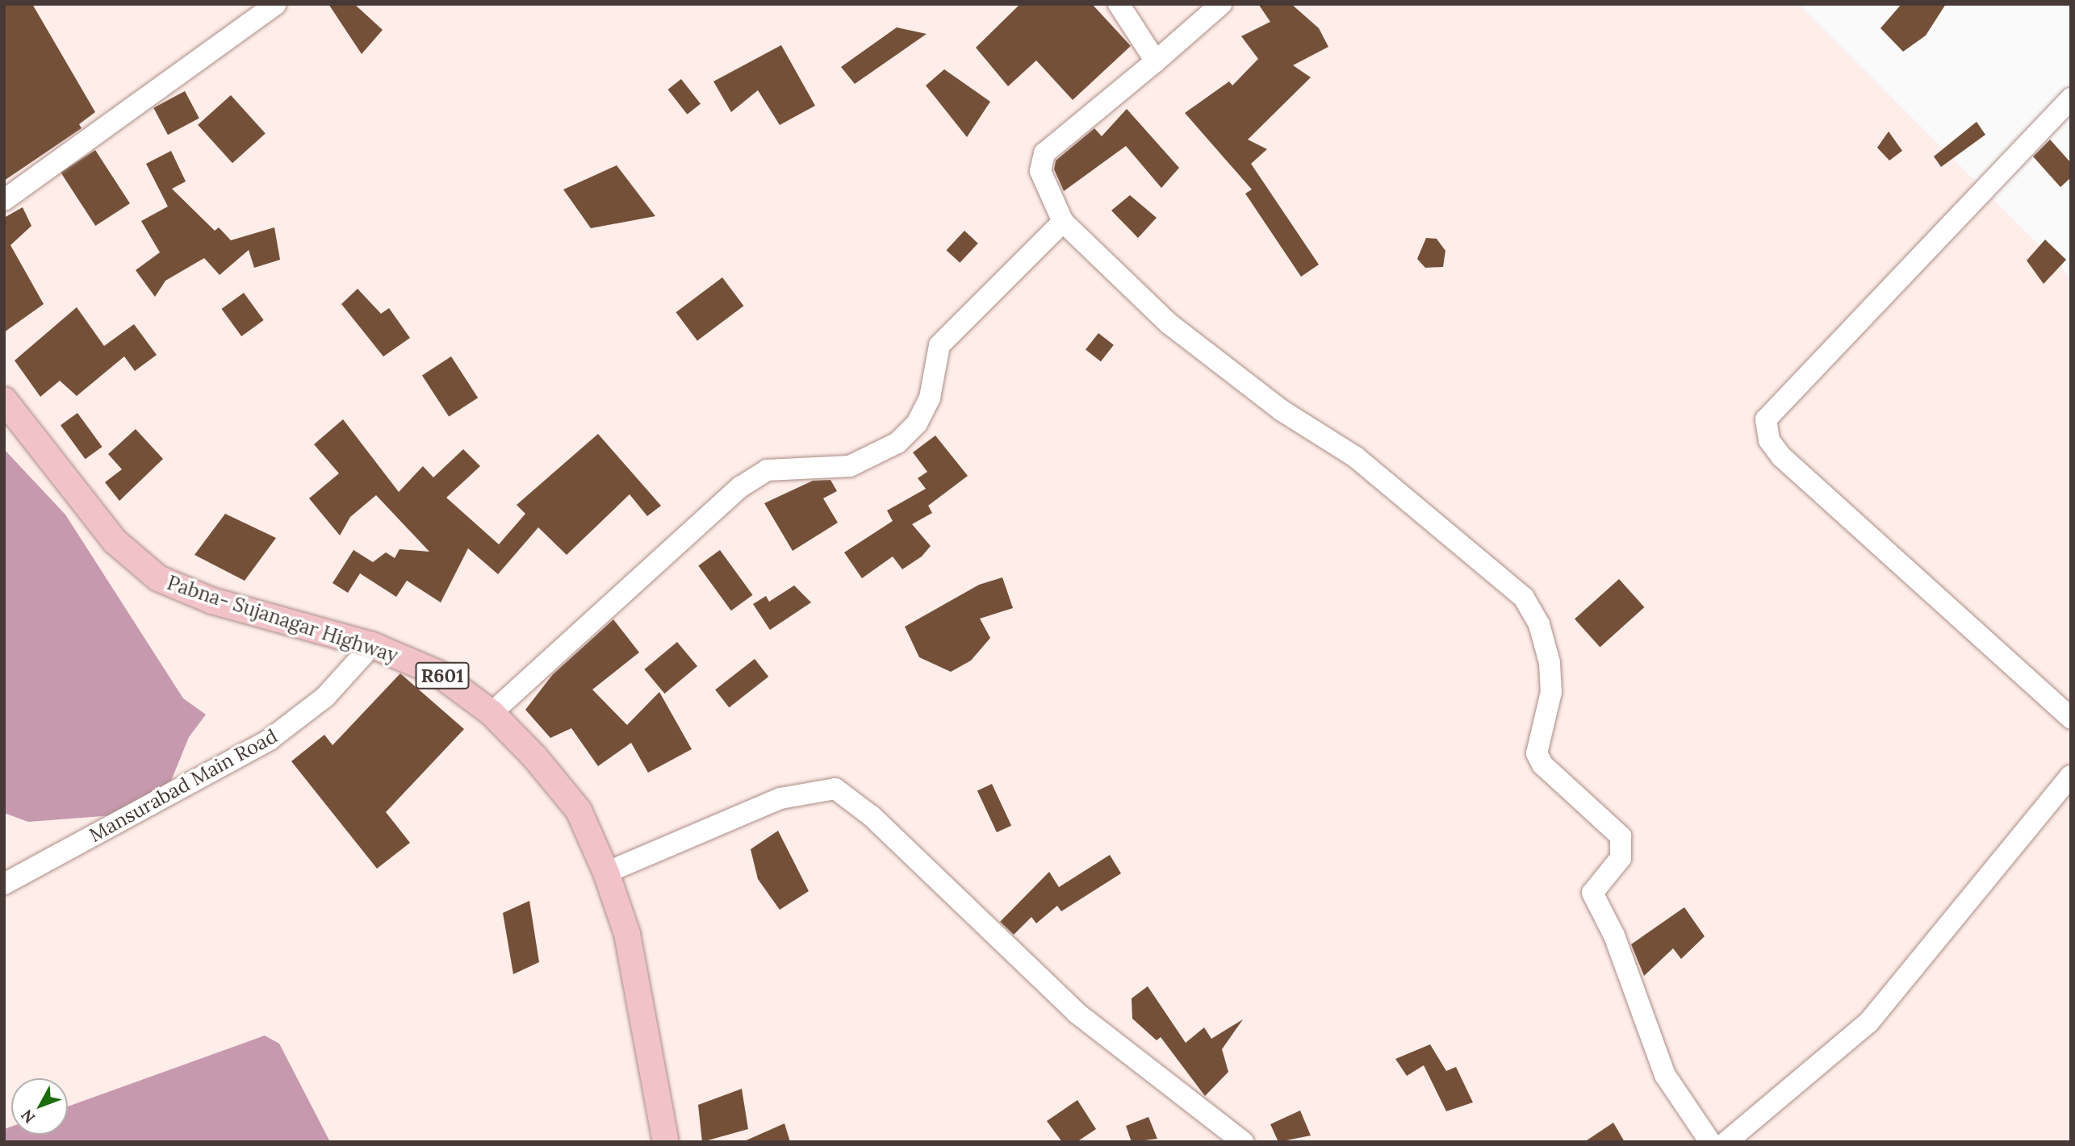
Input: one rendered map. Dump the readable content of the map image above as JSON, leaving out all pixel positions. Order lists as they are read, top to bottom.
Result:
{
  "streets": {
    "main road": ["Pabna- Sujanagar Highway", "R601"],
    "street": ["Mansurabad Main Road"]
  },
  "crossings": [
    ["Pabna- Sujanagar Highway", "Mansurabad Main Road"]
  ],
  "north": "bottom left"
}
